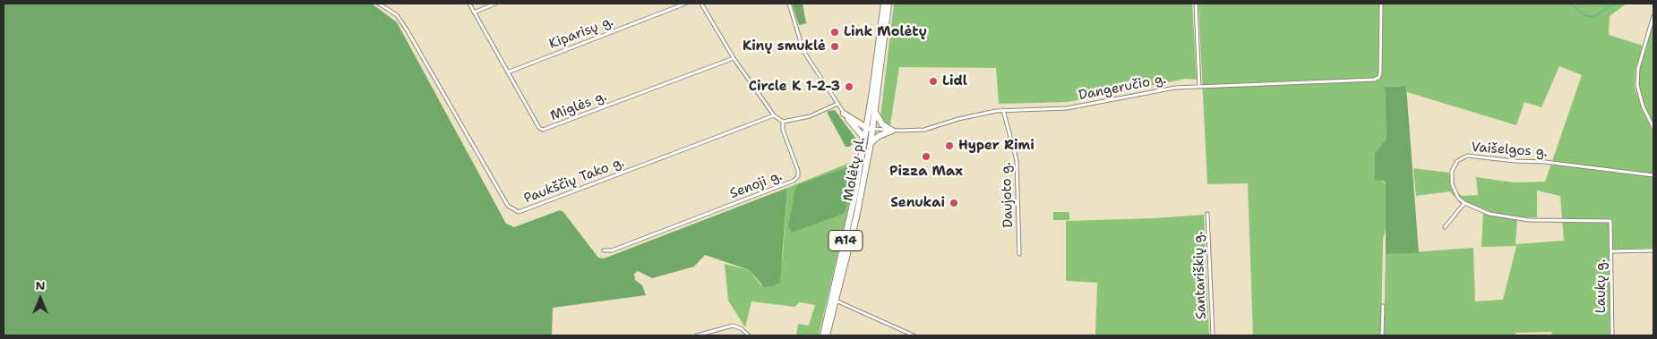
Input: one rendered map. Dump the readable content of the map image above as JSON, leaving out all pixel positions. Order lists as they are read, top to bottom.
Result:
{
  "streets": {
    "highway": ["Molėtų pl.", "A14"],
    "street": [
      "Kiparisų g.",
      "Dangeručio g.",
      "Miglės g.",
      "Vaišelgos g.",
      "Paukščių Tako g.",
      "Senoji g.",
      "Daujoto g.",
      "Santariškių g.",
      "Laukų g."
    ]
  },
  "crossings": [
    ["Kiparisų g.", "Miglės g."],
    ["Dangeručio g.", "Molėtų pl."],
    ["Dangeručio g.", "Daujoto g."]
  ],
  "places": [
    "Link Molėtų",
    "Kinų smuklė",
    "Lidl",
    "Circle K 1-2-3",
    "Hyper Rimi",
    "Pizza Max",
    "Senukai"
  ],
  "north": "top"
}
